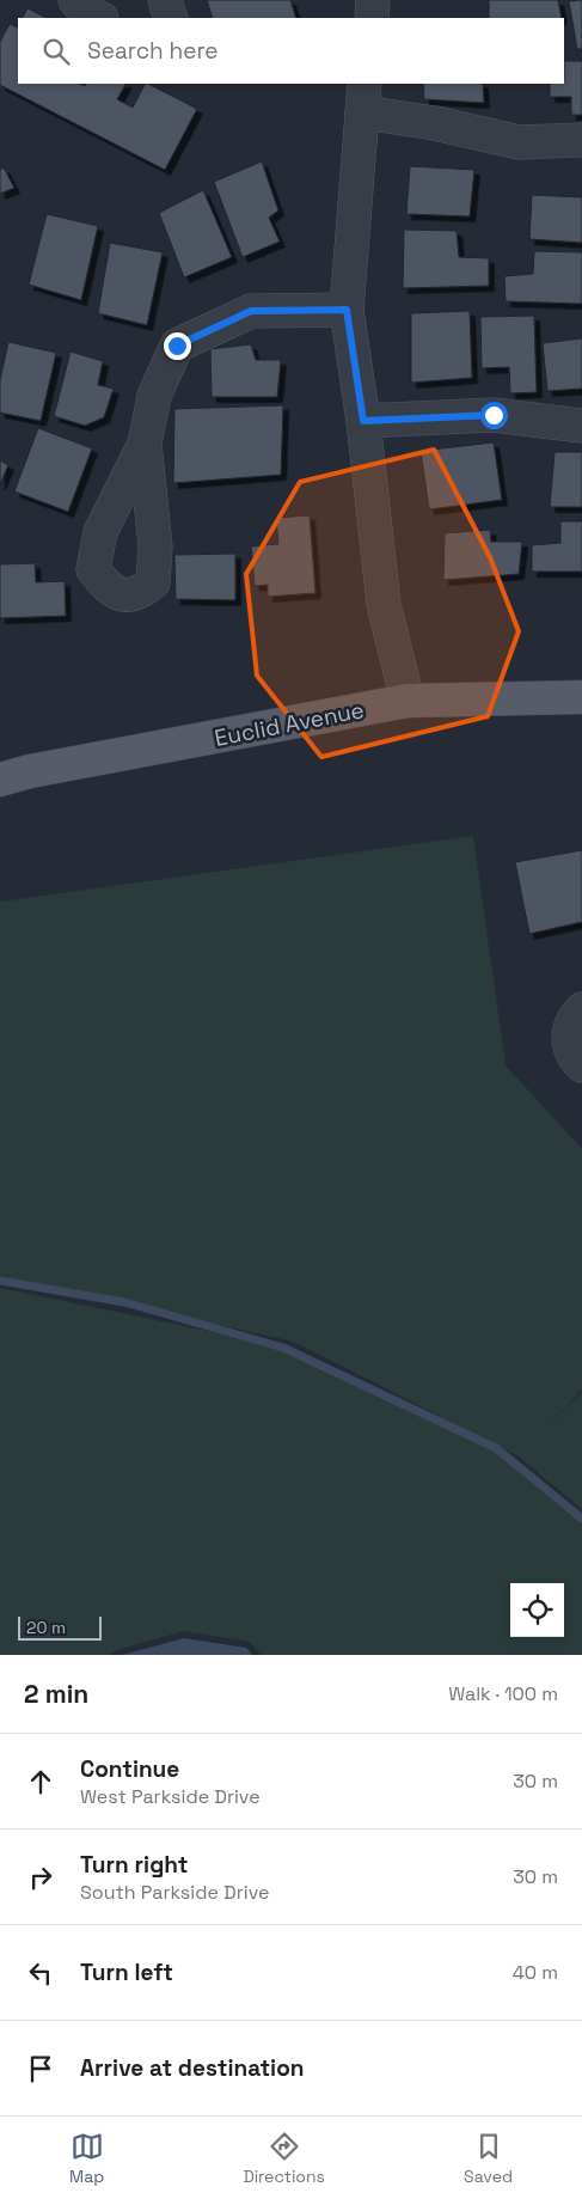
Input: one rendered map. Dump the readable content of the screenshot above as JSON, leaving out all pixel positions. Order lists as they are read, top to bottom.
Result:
{
  "streets": {
    "main road": ["Euclid Avenue"]
  },
  "scale_bar": "20 m",
  "page": {
    "search": "Search here",
    "scale": "20 m",
    "heading": ["2 min", "Walk · 100 m"],
    "list": [
      ["Continue", "West Parkside Drive", "30 m"],
      ["Turn right", "South Parkside Drive", "30 m"],
      ["Turn left", "40 m"],
      "Arrive at destination"
    ],
    "nav": ["Map", "Directions", "Saved"]
  }
}
